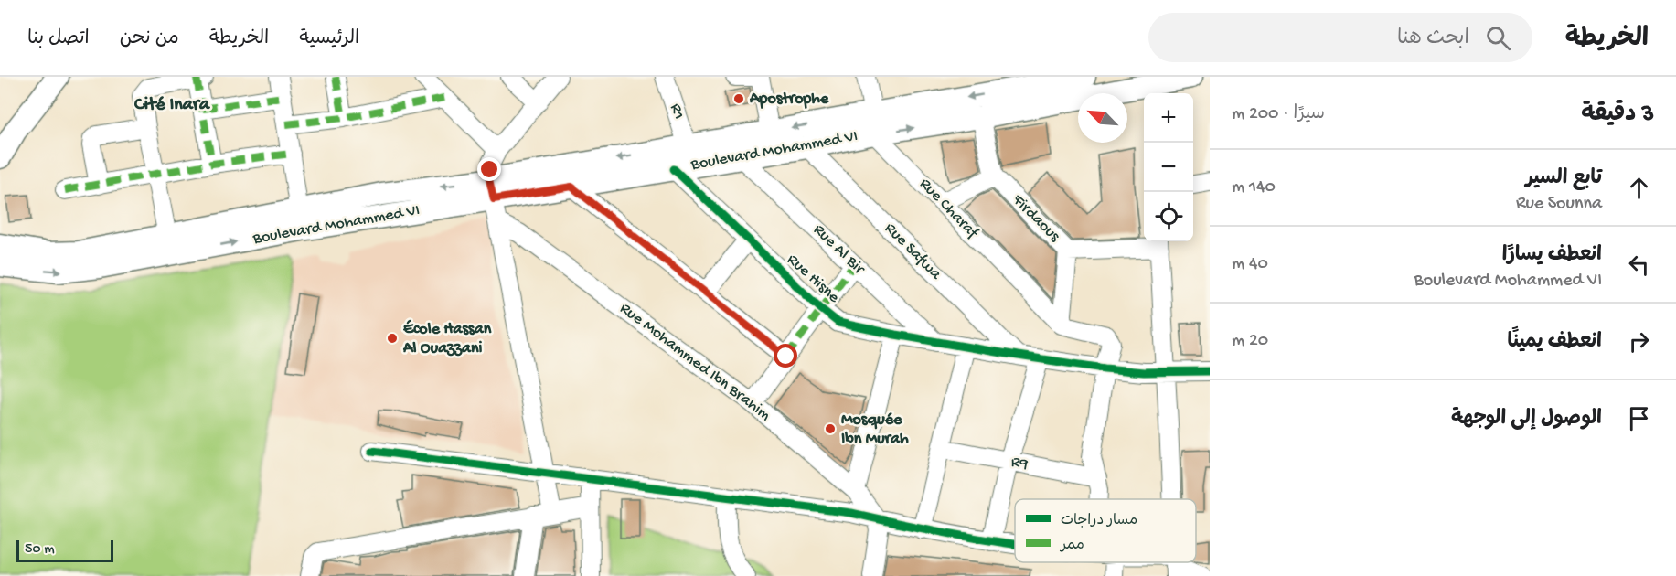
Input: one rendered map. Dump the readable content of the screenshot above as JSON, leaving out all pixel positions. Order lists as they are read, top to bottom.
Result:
{
  "streets": {
    "main road": ["Boulevard Mohammed VI"],
    "street": [
      "R1",
      "Rue Charaf",
      "Firdaous",
      "Rue Al Bir",
      "Rue Safwa",
      "Rue Hisne",
      "Rue Mohammed Ibn Brahim",
      "R9"
    ]
  },
  "crossings": [
    ["R1", "Boulevard Mohammed VI"],
    ["Boulevard Mohammed VI", "Rue Charaf"],
    ["Boulevard Mohammed VI", "Rue Al Bir"],
    ["Boulevard Mohammed VI", "Rue Safwa"],
    ["Boulevard Mohammed VI", "Rue Hisne"],
    ["Rue Charaf", "Firdaous"],
    ["Rue Al Bir", "Rue Hisne"]
  ],
  "districts": ["Cité Inara"],
  "places": ["Apostrophe", "École Hassan Al Ouazzani", "Mosquée Ibn Murah"],
  "legend": ["مسار دراجات", "ممر"],
  "scale_bar": "50 m",
  "north": "top left",
  "page": {
    "header": "الخريطة",
    "search": "ابحث هنا",
    "nav": [
      "الرئيسية",
      "الخريطة",
      "من نحن",
      "اتصل بنا"
    ],
    "heading": ["3 دقيقة", "سيرًا · 200 m"],
    "map_buttons": ["+", "−"],
    "list": [
      ["تابع السير", "Rue Sounna", "140 m"],
      ["انعطف يسارًا", "Boulevard Mohammed VI", "40 m"],
      ["انعطف يمينًا", "20 m"],
      "الوصول إلى الوجهة"
    ],
    "scale": "50 m"
  }
}
